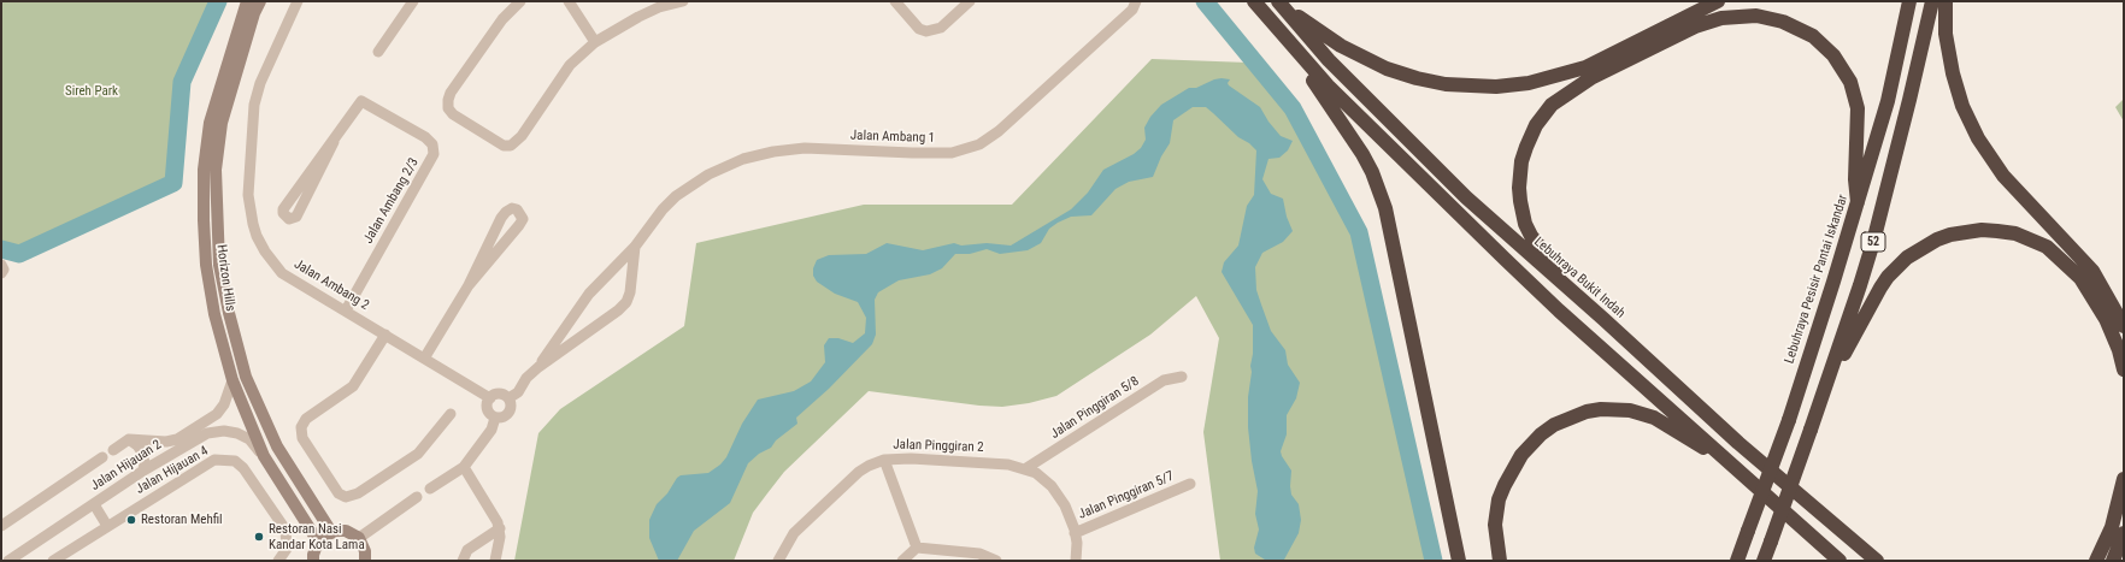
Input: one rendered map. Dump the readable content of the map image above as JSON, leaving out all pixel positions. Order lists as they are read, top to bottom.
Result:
{
  "streets": {
    "highway": ["52", "Lebuhraya Bukit Indah", "Lebuhraya Pesisir Pantai Iskandar"],
    "street": [
      "Jalan Ambang 1",
      "Jalan Ambang 2/3",
      "Horizon Hills",
      "Jalan Ambang 2",
      "Jalan Pinggiran 5/8",
      "Jalan Pinggiran 2",
      "Jalan Hijauan 2",
      "Jalan Hijauan 4",
      "Jalan Pinggiran 5/7"
    ]
  },
  "crossings": [
    ["Jalan Ambang 1", "Jalan Ambang 2"],
    ["Jalan Ambang 2/3", "Jalan Ambang 2"],
    ["Horizon Hills", "Jalan Hijauan 2"],
    ["Jalan Pinggiran 5/8", "Jalan Pinggiran 2"]
  ],
  "parks": ["Sireh Park"],
  "places": ["Restoran Mehfil", "Restoran Nasi Kandar Kota Lama"]
}
